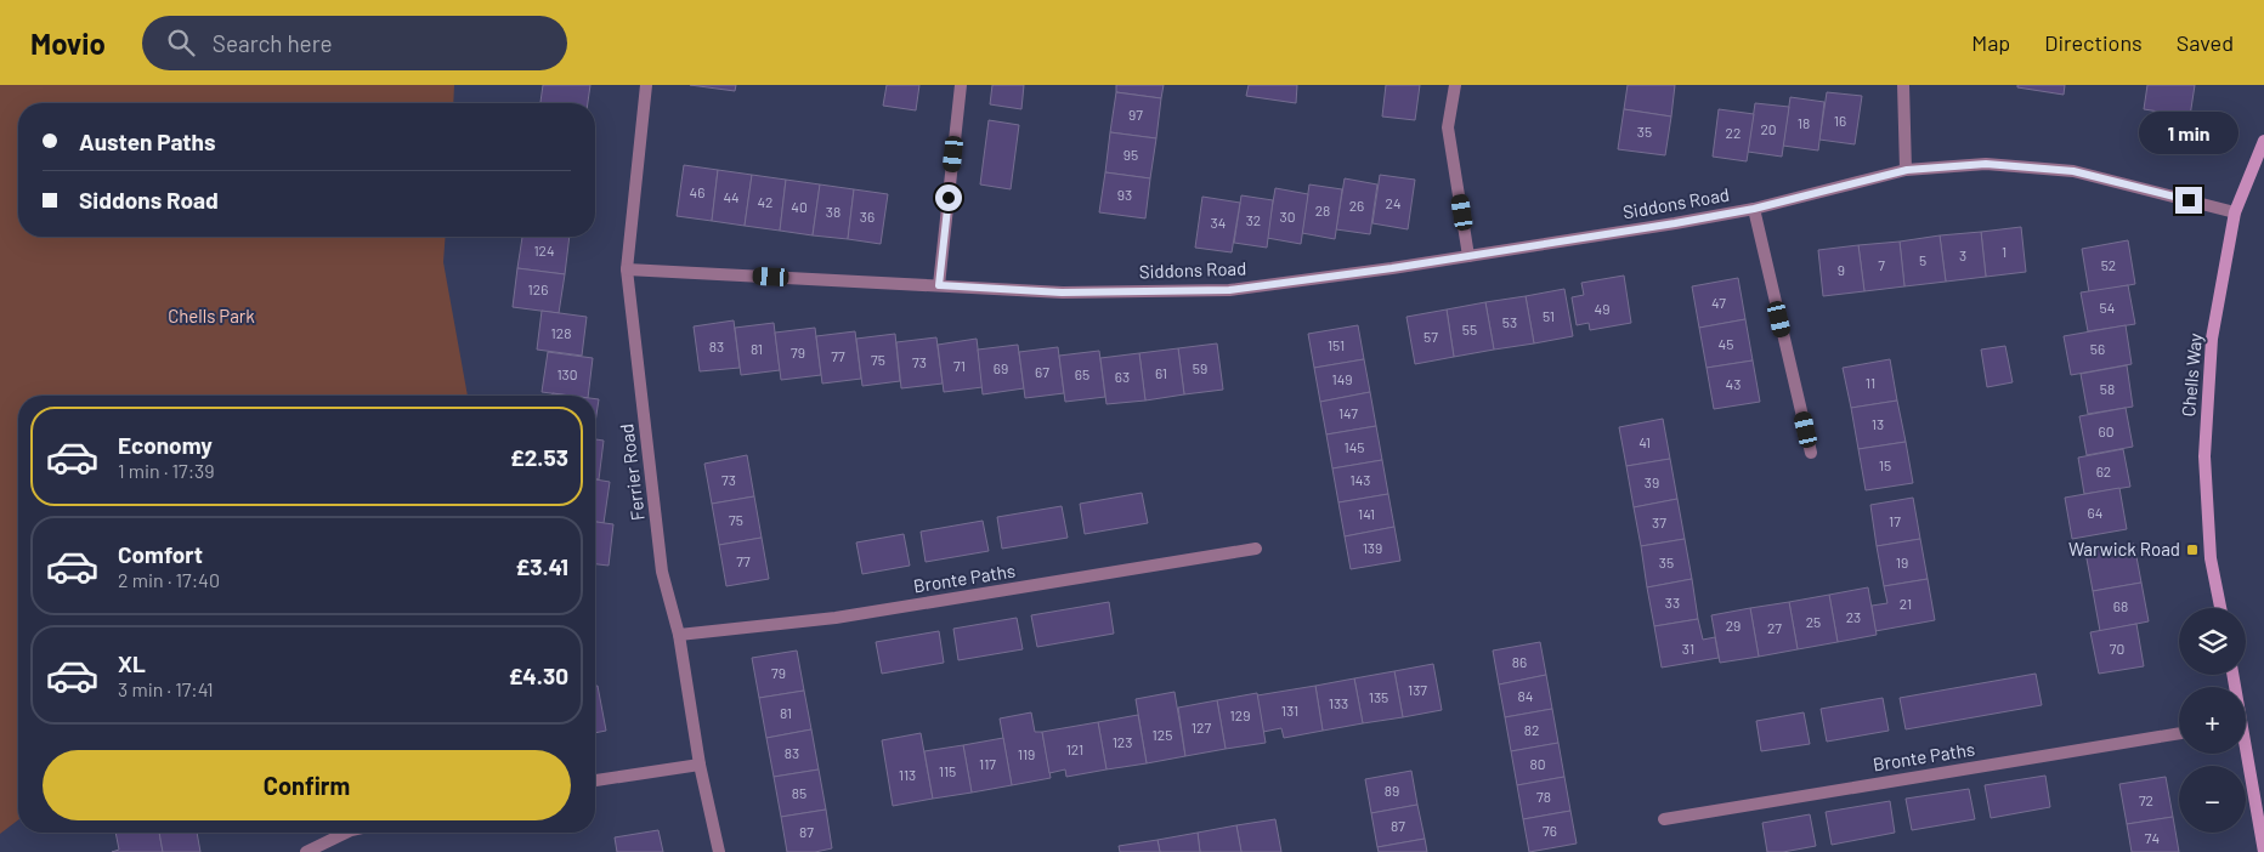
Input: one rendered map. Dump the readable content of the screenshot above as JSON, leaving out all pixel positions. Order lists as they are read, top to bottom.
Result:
{
  "streets": {
    "street": [
      "Siddons Road",
      "Chells Way",
      "Ferrier Road",
      "Bronte Paths"
    ]
  },
  "crossings": [
    ["Siddons Road", "Chells Way"],
    ["Siddons Road", "Ferrier Road"],
    ["Ferrier Road", "Bronte Paths"]
  ],
  "parks": ["Chells Park"],
  "places": {
    "transit": ["Warwick Road"]
  },
  "house_numbers": [
    "97",
    "16",
    "18",
    "20",
    "35",
    "22",
    "95",
    "46",
    "93",
    "44",
    "42",
    "24",
    "26",
    "40",
    "28",
    "38",
    "36",
    "30",
    "32",
    "34",
    "124",
    "1",
    "3",
    "5",
    "7",
    "52",
    "9",
    "126",
    "47",
    "54",
    "49",
    "51",
    "53",
    "55",
    "128",
    "57",
    "45",
    "151",
    "83",
    "81",
    "56",
    "79",
    "77",
    "75",
    "73",
    "71",
    "69",
    "59",
    "67",
    "61",
    "130",
    "65",
    "63",
    "149",
    "11",
    "43",
    "58",
    "147",
    "13",
    "60",
    "41",
    "145",
    "15",
    "62",
    "73",
    "143",
    "39",
    "64",
    "141",
    "75",
    "17",
    "37",
    "139",
    "77",
    "35",
    "19",
    "33",
    "21",
    "68",
    "23",
    "25",
    "29",
    "27",
    "31",
    "70",
    "86",
    "79",
    "137",
    "84",
    "135",
    "133",
    "131",
    "81",
    "129",
    "127",
    "82",
    "125",
    "123",
    "121",
    "83",
    "119",
    "117",
    "80",
    "115",
    "113",
    "89",
    "85",
    "78",
    "72",
    "87",
    "76",
    "87",
    "74"
  ],
  "page": {
    "header": "Movio",
    "search": "Search here",
    "nav": ["Map", "Directions", "Saved"],
    "banner": ["Austen Paths", "Siddons Road"],
    "bubble": "1 min",
    "list": [
      {
        "name": "Economy",
        "note": "1 min · 17:39",
        "value": "£2.53"
      },
      {
        "name": "Comfort",
        "note": "2 min · 17:40",
        "value": "£3.41"
      },
      {
        "name": "XL",
        "note": "3 min · 17:41",
        "value": "£4.30"
      }
    ],
    "map_buttons": ["+", "−"],
    "buttons": "Confirm"
  }
}
